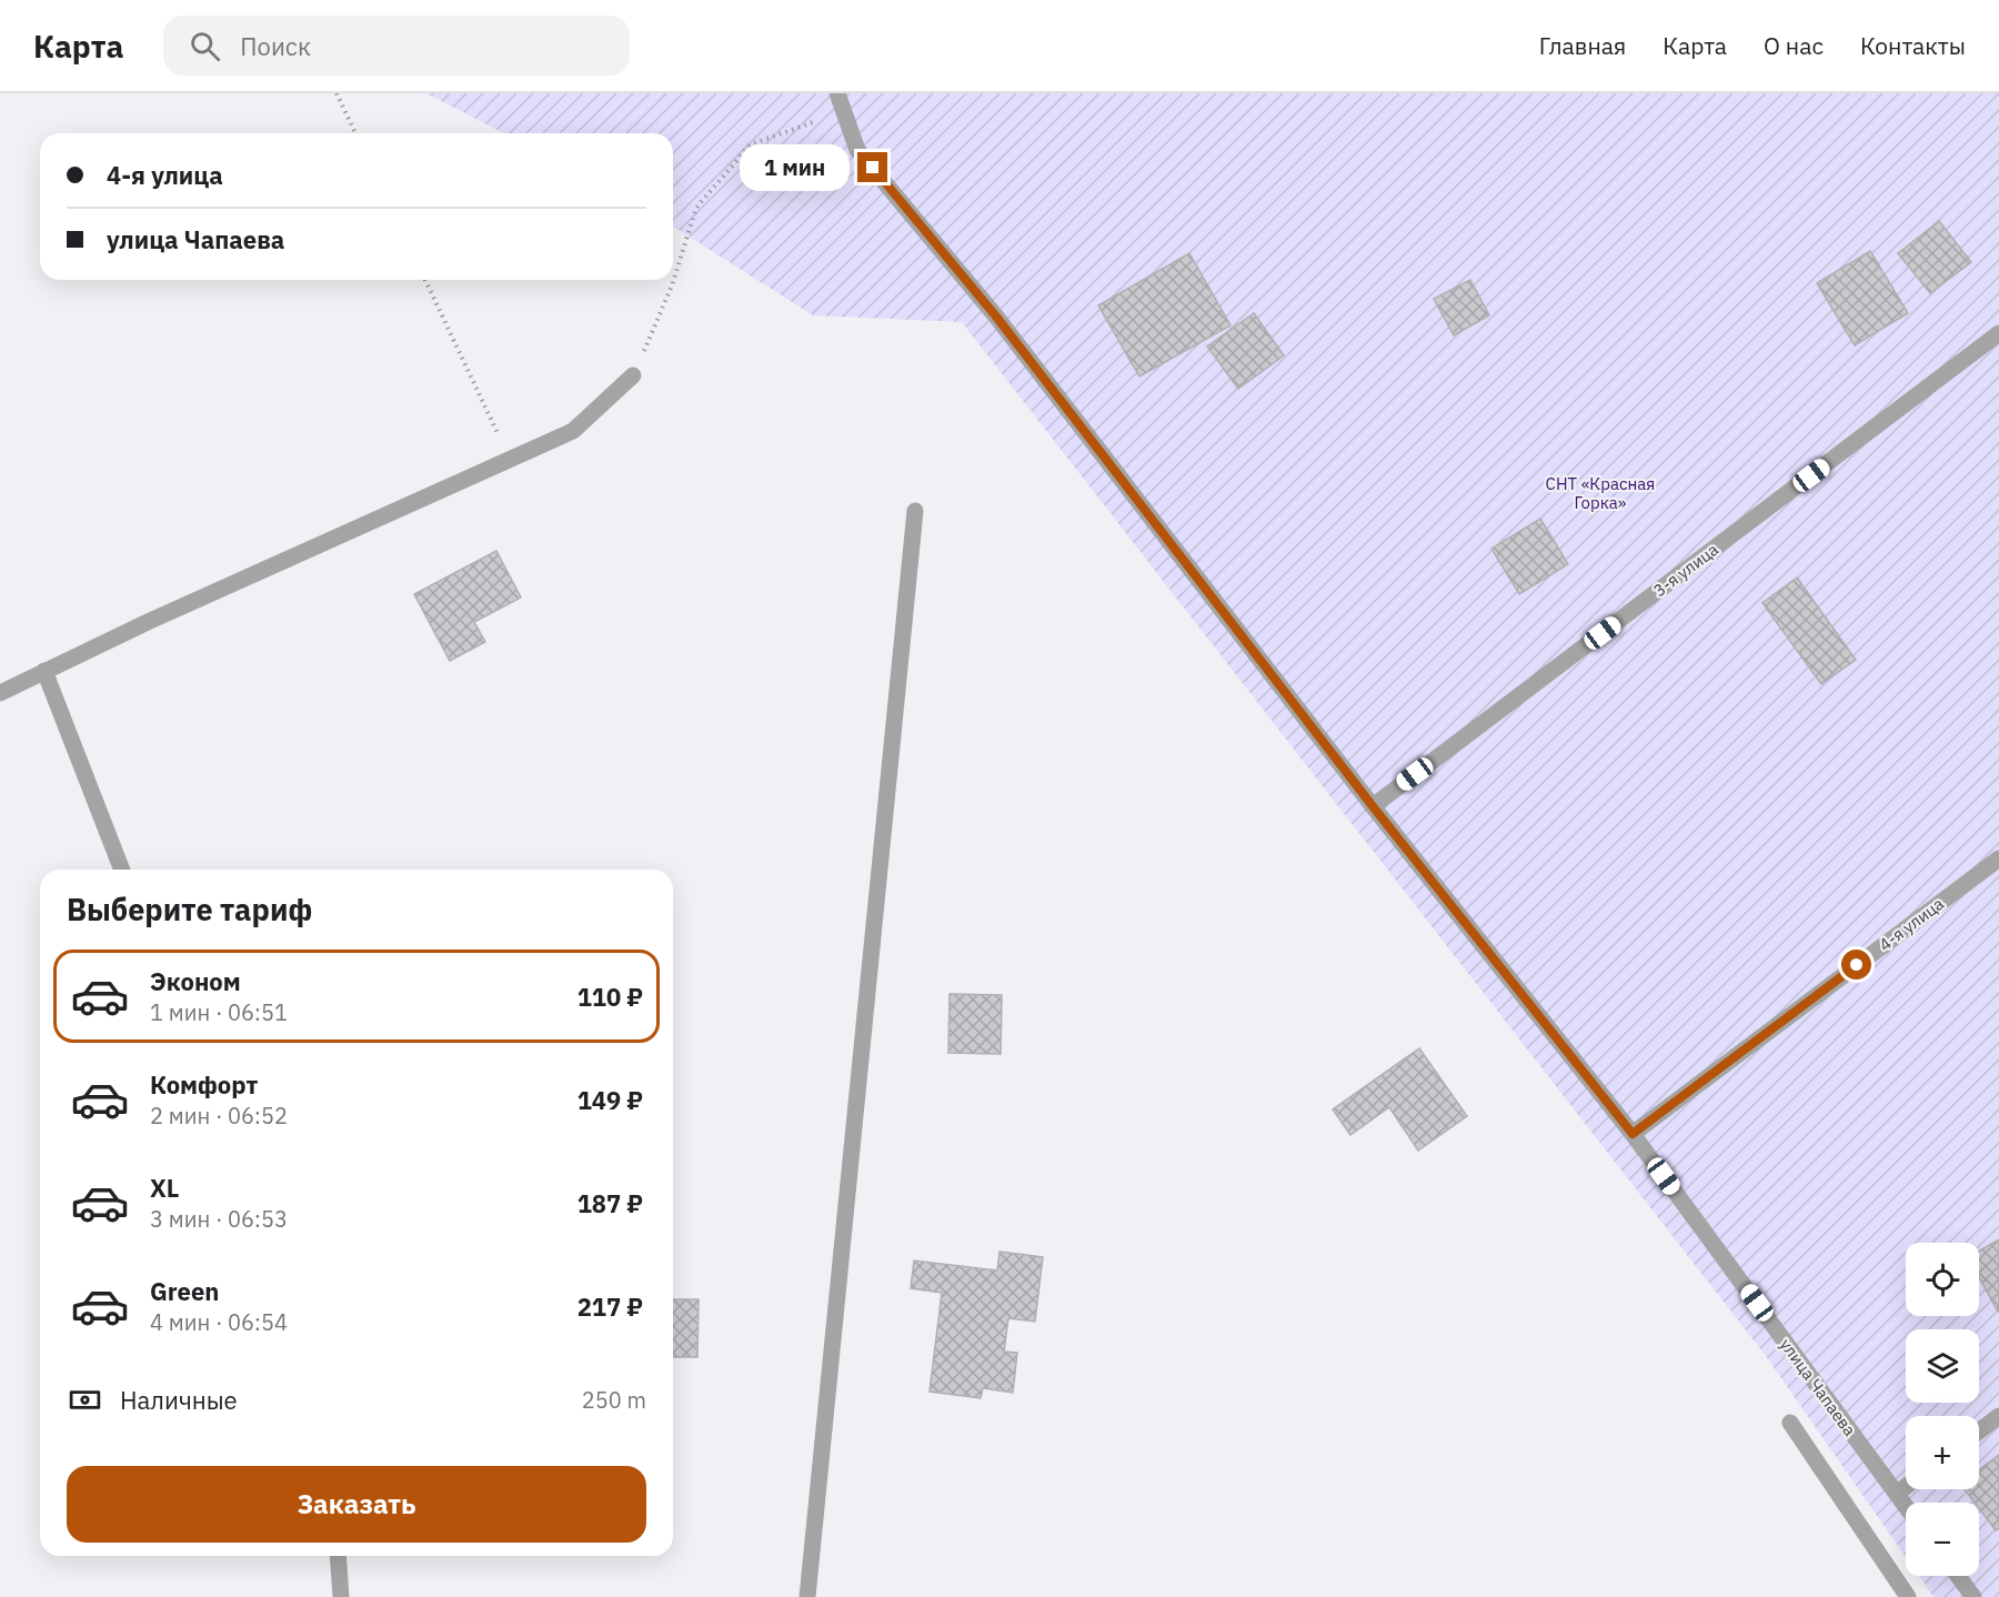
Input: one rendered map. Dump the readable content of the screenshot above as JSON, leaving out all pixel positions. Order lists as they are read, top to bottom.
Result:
{
  "streets": {
    "lane": ["3-я улица", "4-я улица", "улица Чапаева"]
  },
  "crossings": [
    ["3-я улица", "улица Чапаева"],
    ["4-я улица", "улица Чапаева"]
  ],
  "parks": ["СНТ «Красная Горка»"],
  "page": {
    "header": "Карта",
    "search": "Поиск",
    "nav": [
      "Главная",
      "Карта",
      "О нас",
      "Контакты"
    ],
    "banner": ["4-я улица", "улица Чапаева"],
    "bubble": "1 мин",
    "heading": "Выберите тариф",
    "list": [
      {
        "name": "Эконом",
        "note": "1 мин · 06:51",
        "value": "110 ₽"
      },
      {
        "name": "Комфорт",
        "note": "2 мин · 06:52",
        "value": "149 ₽"
      },
      {
        "name": "XL",
        "note": "3 мин · 06:53",
        "value": "187 ₽"
      },
      {
        "name": "Green",
        "note": "4 мин · 06:54",
        "value": "217 ₽"
      }
    ],
    "map_buttons": ["+", "−"],
    "pay": ["Наличные", "250 m"],
    "buttons": "Заказать"
  }
}
